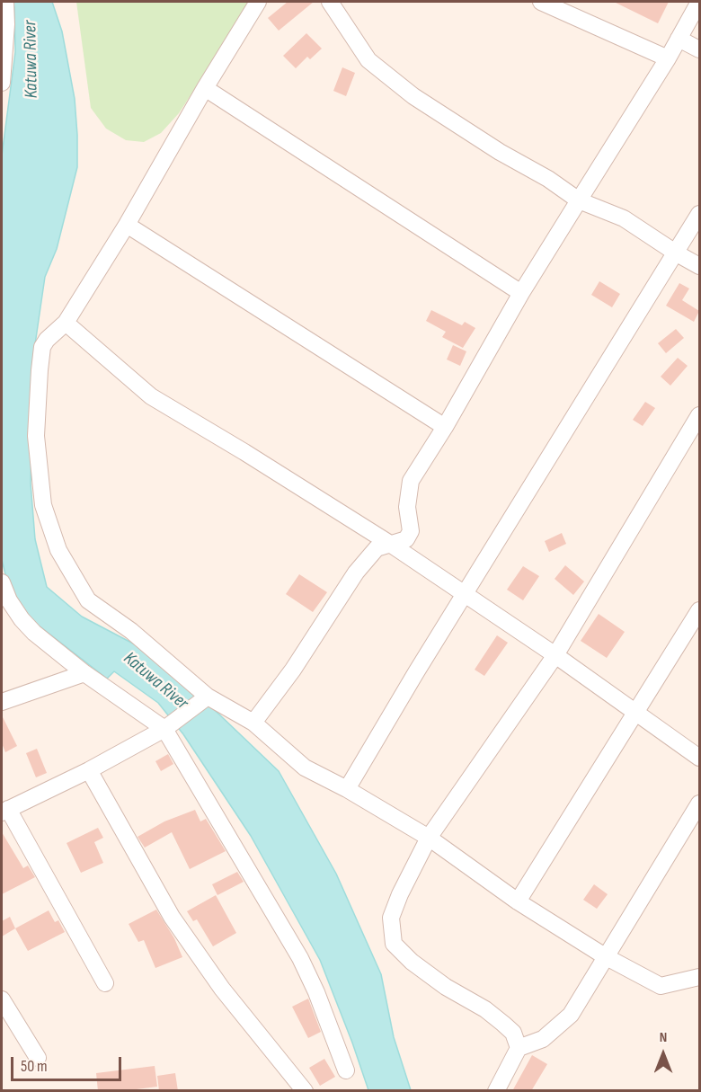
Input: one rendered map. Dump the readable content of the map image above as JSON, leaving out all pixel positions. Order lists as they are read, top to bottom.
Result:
{
  "water": ["Katuwa River"],
  "scale_bar": "50 m",
  "north": "top"
}
